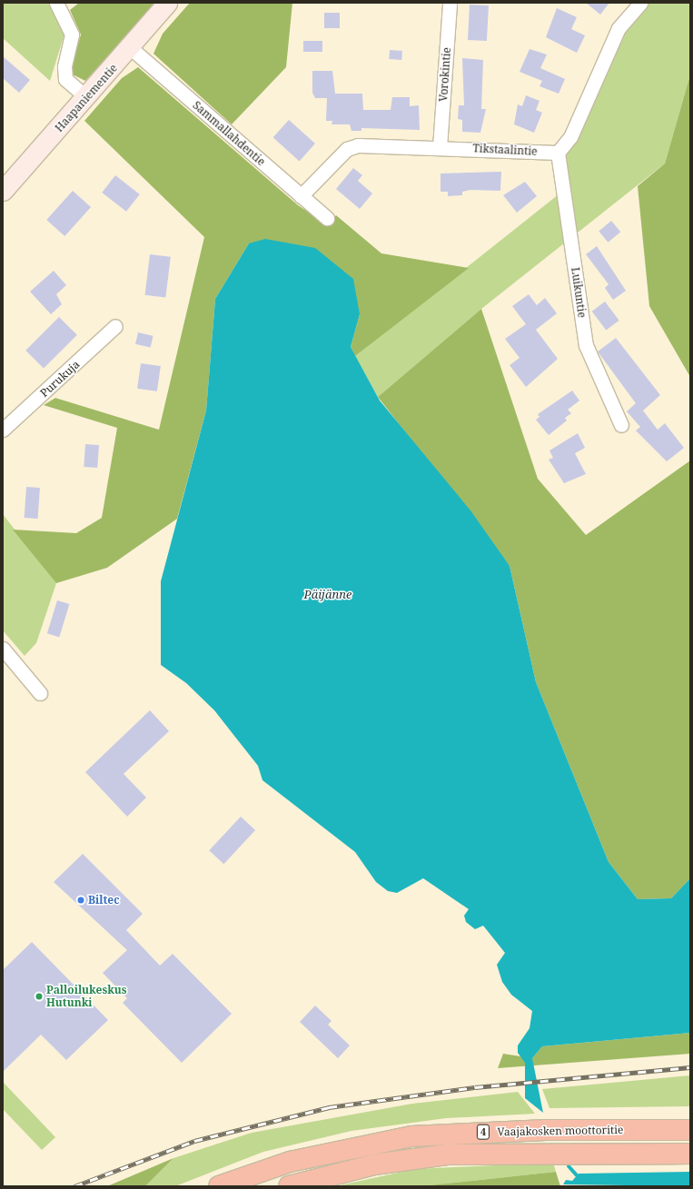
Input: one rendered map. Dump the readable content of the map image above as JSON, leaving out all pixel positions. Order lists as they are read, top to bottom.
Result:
{
  "streets": {
    "highway": ["Vaajakosken moottoritie", "4"],
    "street": [
      "Vorokintie",
      "Haapaniementie",
      "Sammallahdentie",
      "Tikstaalintie",
      "Luikuntie",
      "Purukuja"
    ]
  },
  "crossings": [
    ["Vorokintie", "Tikstaalintie"],
    ["Haapaniementie", "Sammallahdentie"],
    ["Sammallahdentie", "Tikstaalintie"],
    ["Tikstaalintie", "Luikuntie"]
  ],
  "water": ["Päijänne"],
  "places": ["Biltec", "Palloilukeskus Hutunki"]
}
